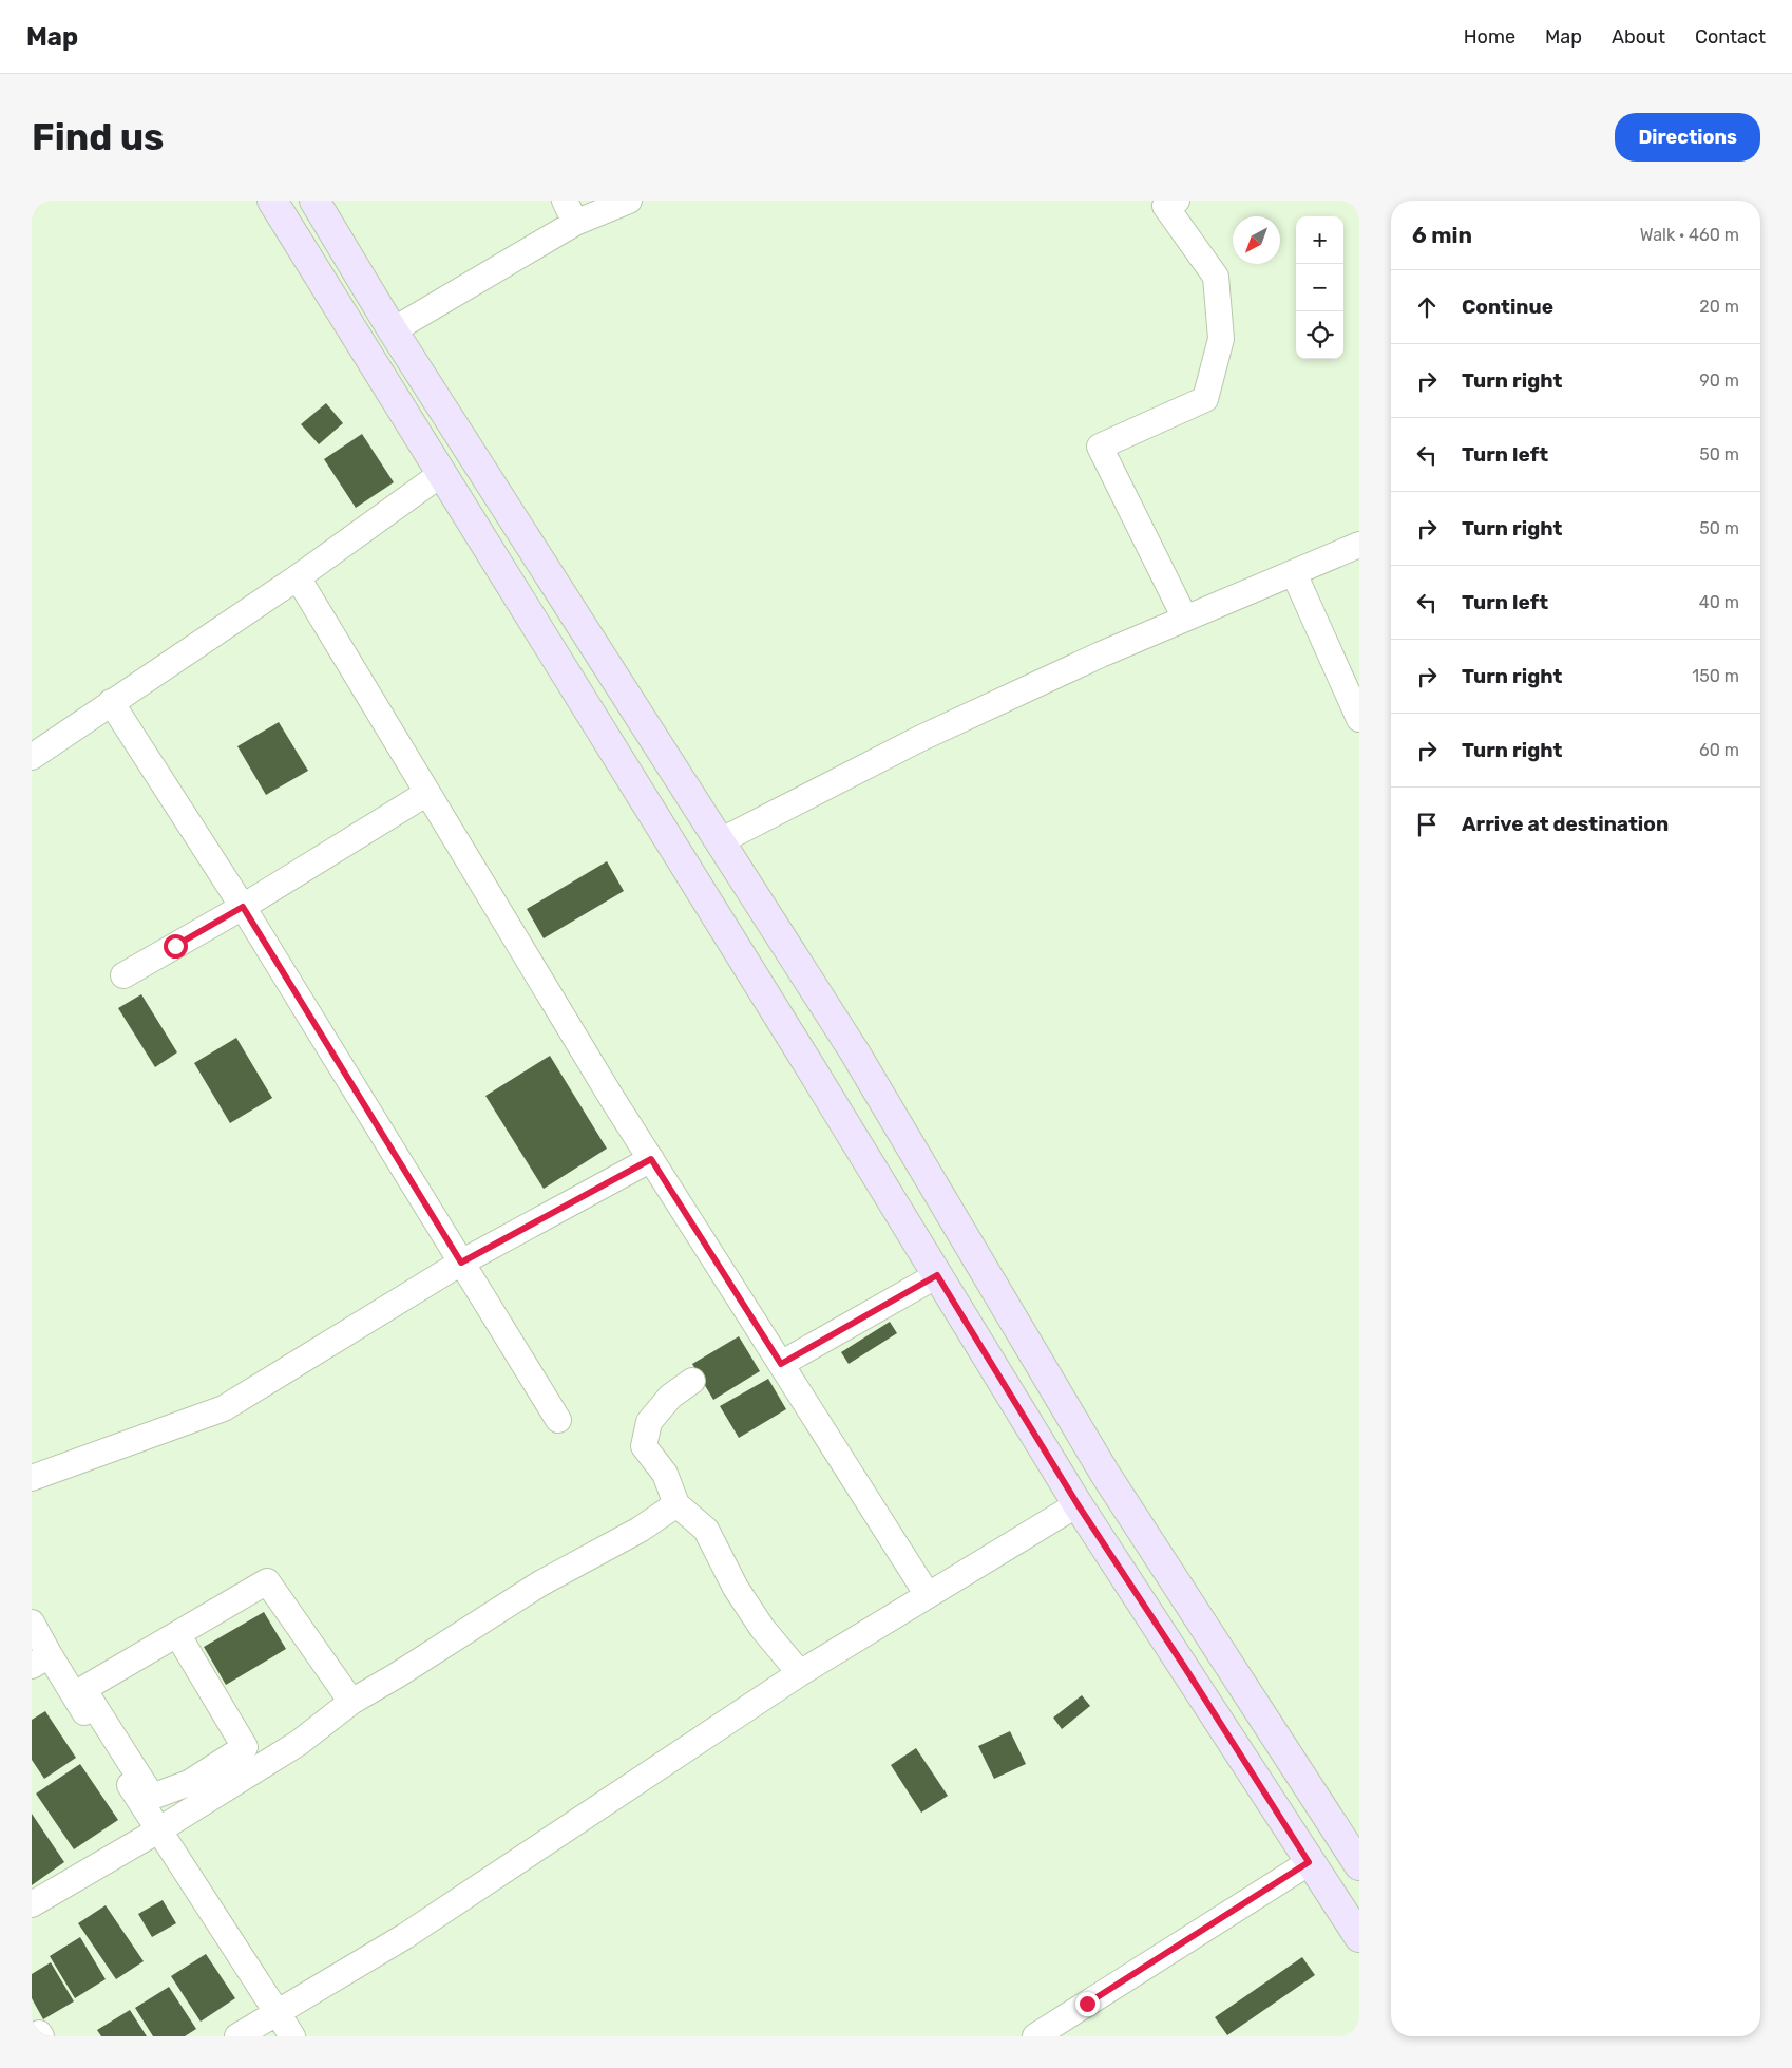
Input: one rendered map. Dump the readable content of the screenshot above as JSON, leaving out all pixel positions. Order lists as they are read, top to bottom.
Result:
{
  "north": "bottom left",
  "page": {
    "header": "Map",
    "nav": [
      "Home",
      "Map",
      "About",
      "Contact"
    ],
    "buttons": "Directions",
    "title": "Find us",
    "heading": ["6 min", "Walk · 460 m"],
    "map_buttons": ["+", "−"],
    "list": [
      ["Continue", "20 m"],
      ["Turn right", "90 m"],
      ["Turn left", "50 m"],
      ["Turn right", "50 m"],
      ["Turn left", "40 m"],
      ["Turn right", "150 m"],
      ["Turn right", "60 m"],
      "Arrive at destination"
    ]
  }
}
